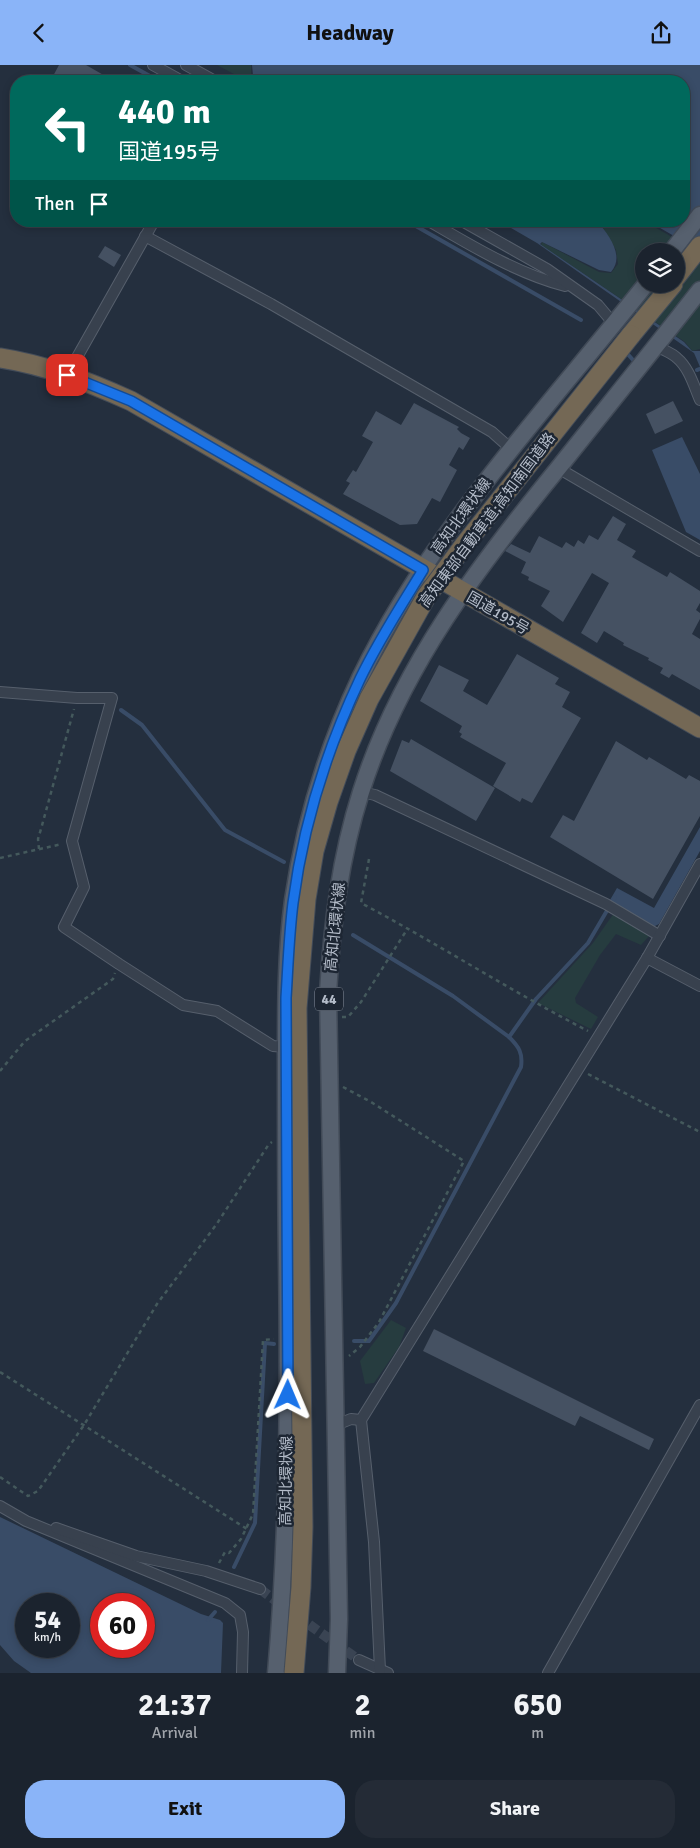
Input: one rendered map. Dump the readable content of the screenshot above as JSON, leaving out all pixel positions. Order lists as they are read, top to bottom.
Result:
{
  "streets": {
    "highway": ["高知東部自動車道;高知南国道路", "国道195号"],
    "main road": ["高知北環状線", "44"]
  },
  "crossings": [
    ["高知北環状線", "国道195号"]
  ],
  "page": {
    "header": "Headway",
    "turn": ["440 m", "国道195号"],
    "then": "Then",
    "speed": "54 km/h",
    "limit": "60",
    "eta": [
      "21:37",
      "Arrival",
      "2",
      "min",
      "650",
      "m"
    ],
    "buttons": ["Exit", "Share"]
  }
}
